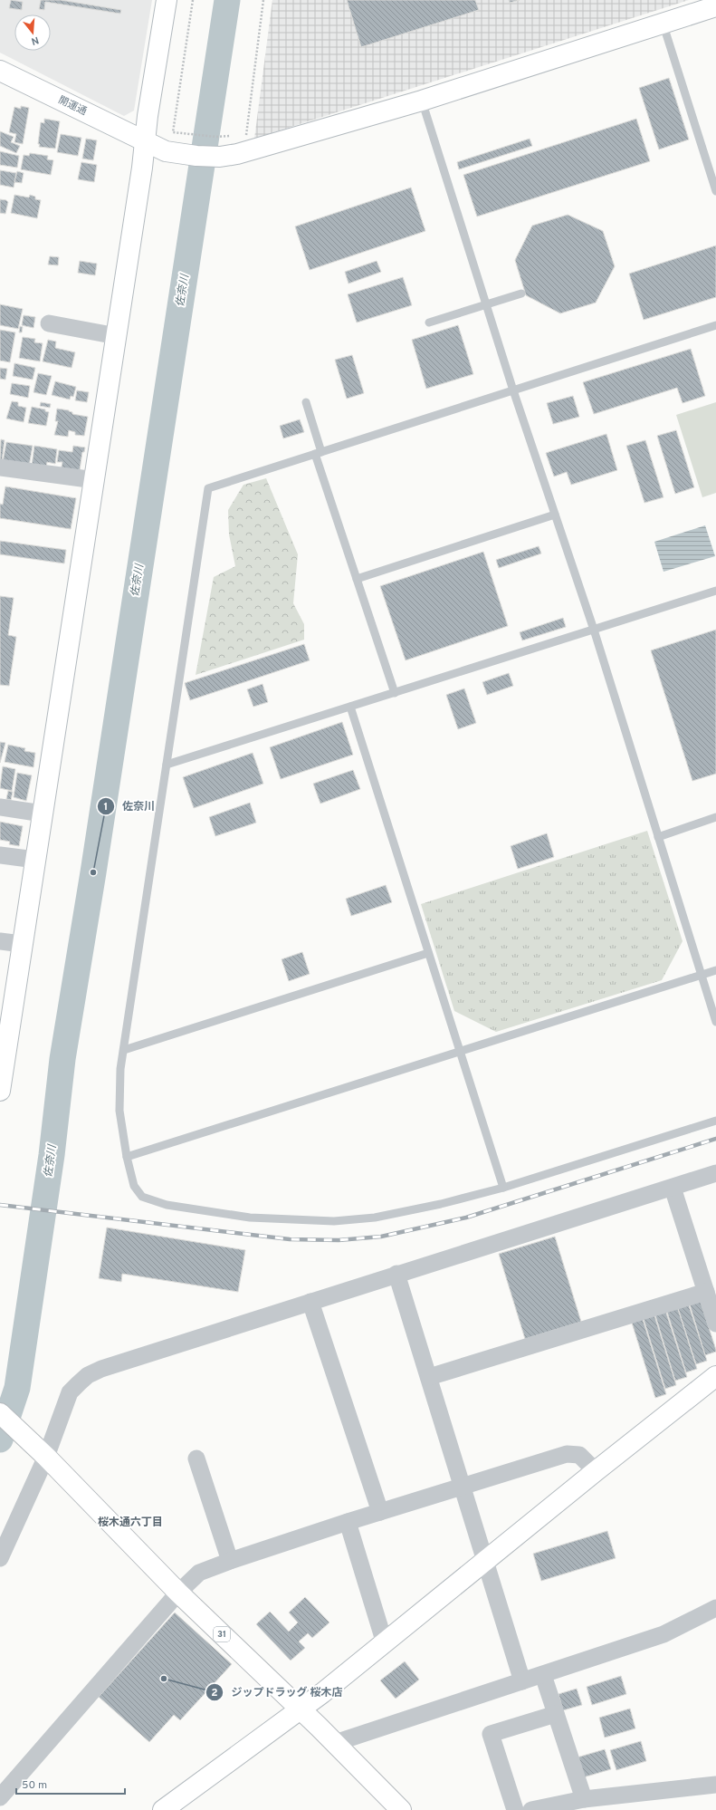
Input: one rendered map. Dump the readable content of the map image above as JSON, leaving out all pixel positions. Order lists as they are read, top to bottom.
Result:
{
  "streets": {
    "street": ["開運通", "31"]
  },
  "districts": ["桜木通六丁目"],
  "water": ["佐奈川"],
  "places": ["佐奈川", "ジップドラッグ 桜木店"],
  "scale_bar": "50 m",
  "north": "bottom"
}
